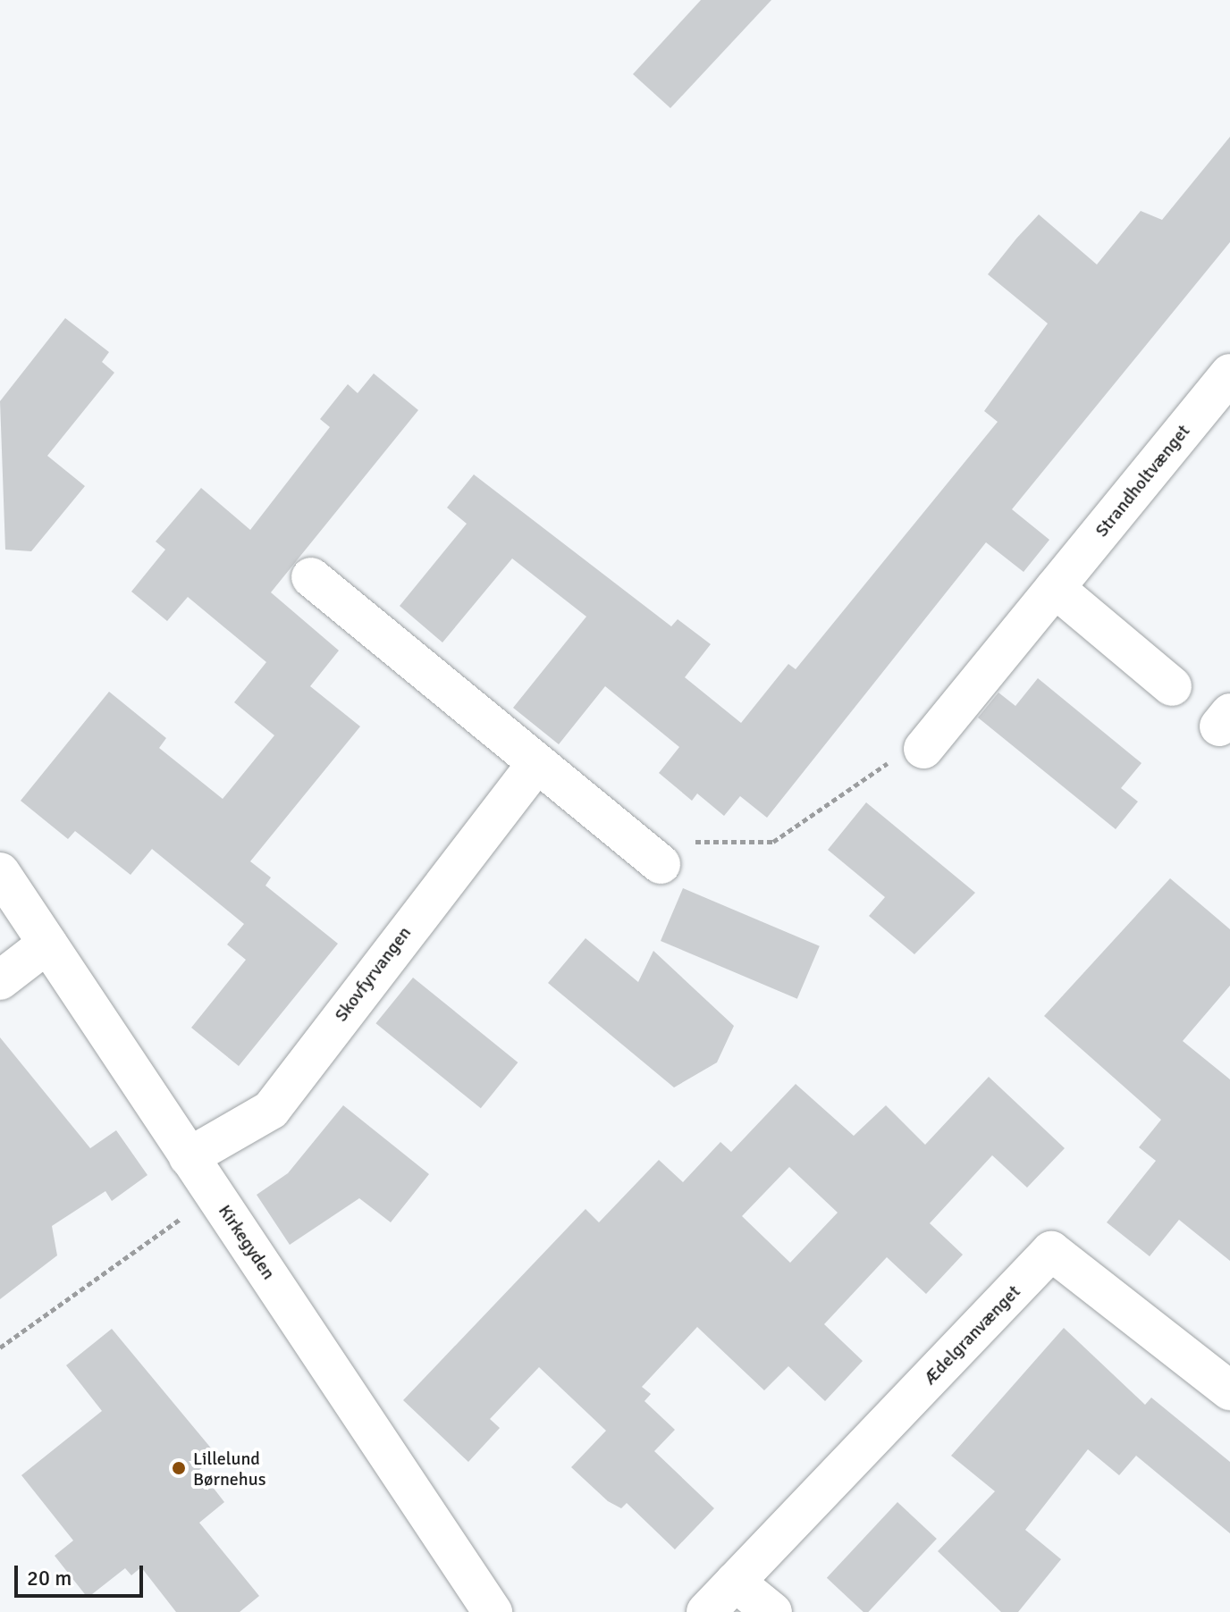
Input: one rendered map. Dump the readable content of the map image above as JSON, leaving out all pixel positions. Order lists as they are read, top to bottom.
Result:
{
  "streets": {
    "street": [
      "Strandholtvænget",
      "Skovfyrvangen",
      "Kirkegyden",
      "Ædelgranvænget"
    ]
  },
  "crossings": [
    ["Skovfyrvangen", "Kirkegyden"]
  ],
  "places": ["Lillelund Børnehus"],
  "scale_bar": "20 m"
}
